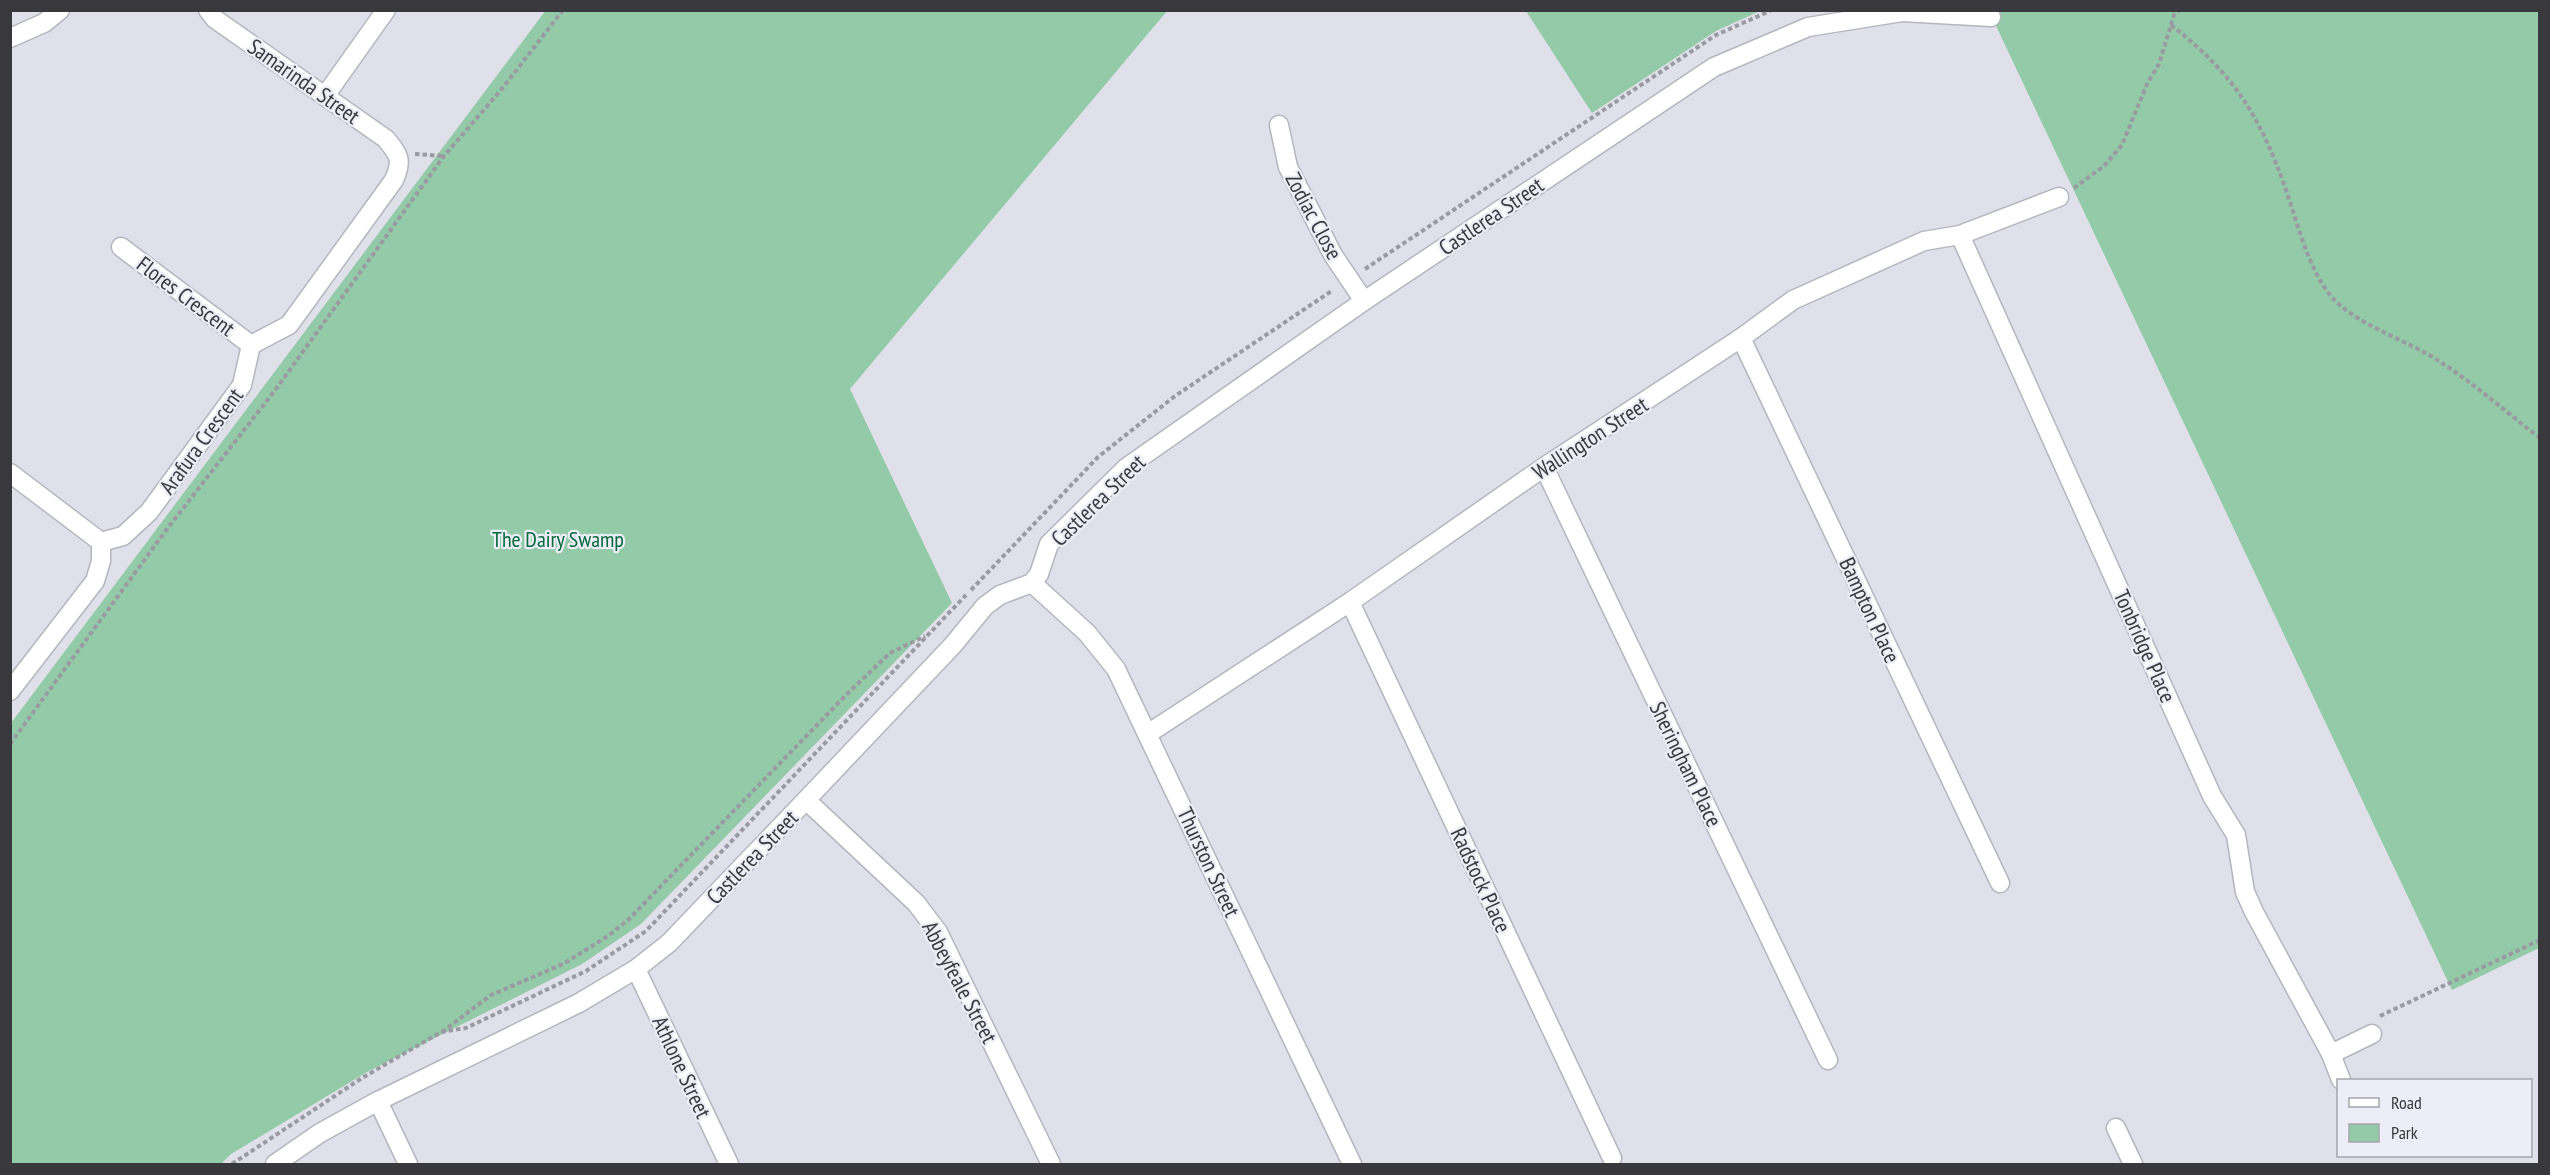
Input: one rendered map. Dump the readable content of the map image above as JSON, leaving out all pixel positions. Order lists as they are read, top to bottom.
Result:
{
  "streets": {
    "street": [
      "Samarinda Street",
      "Zodiac Close",
      "Castlerea Street",
      "Flores Crescent",
      "Wallington Street",
      "Arafura Crescent",
      "Bampton Place",
      "Tonbridge Place",
      "Sheringham Place",
      "Thurston Street",
      "Radstock Place",
      "Abbeyfeale Street",
      "Athlone Street"
    ]
  },
  "crossings": [
    ["Zodiac Close", "Castlerea Street"],
    ["Castlerea Street", "Thurston Street"],
    ["Castlerea Street", "Abbeyfeale Street"],
    ["Castlerea Street", "Athlone Street"],
    ["Flores Crescent", "Arafura Crescent"],
    ["Wallington Street", "Bampton Place"],
    ["Wallington Street", "Tonbridge Place"],
    ["Wallington Street", "Sheringham Place"],
    ["Wallington Street", "Thurston Street"],
    ["Wallington Street", "Radstock Place"]
  ],
  "parks": ["The Dairy Swamp"],
  "legend": ["Road", "Park"]
}
